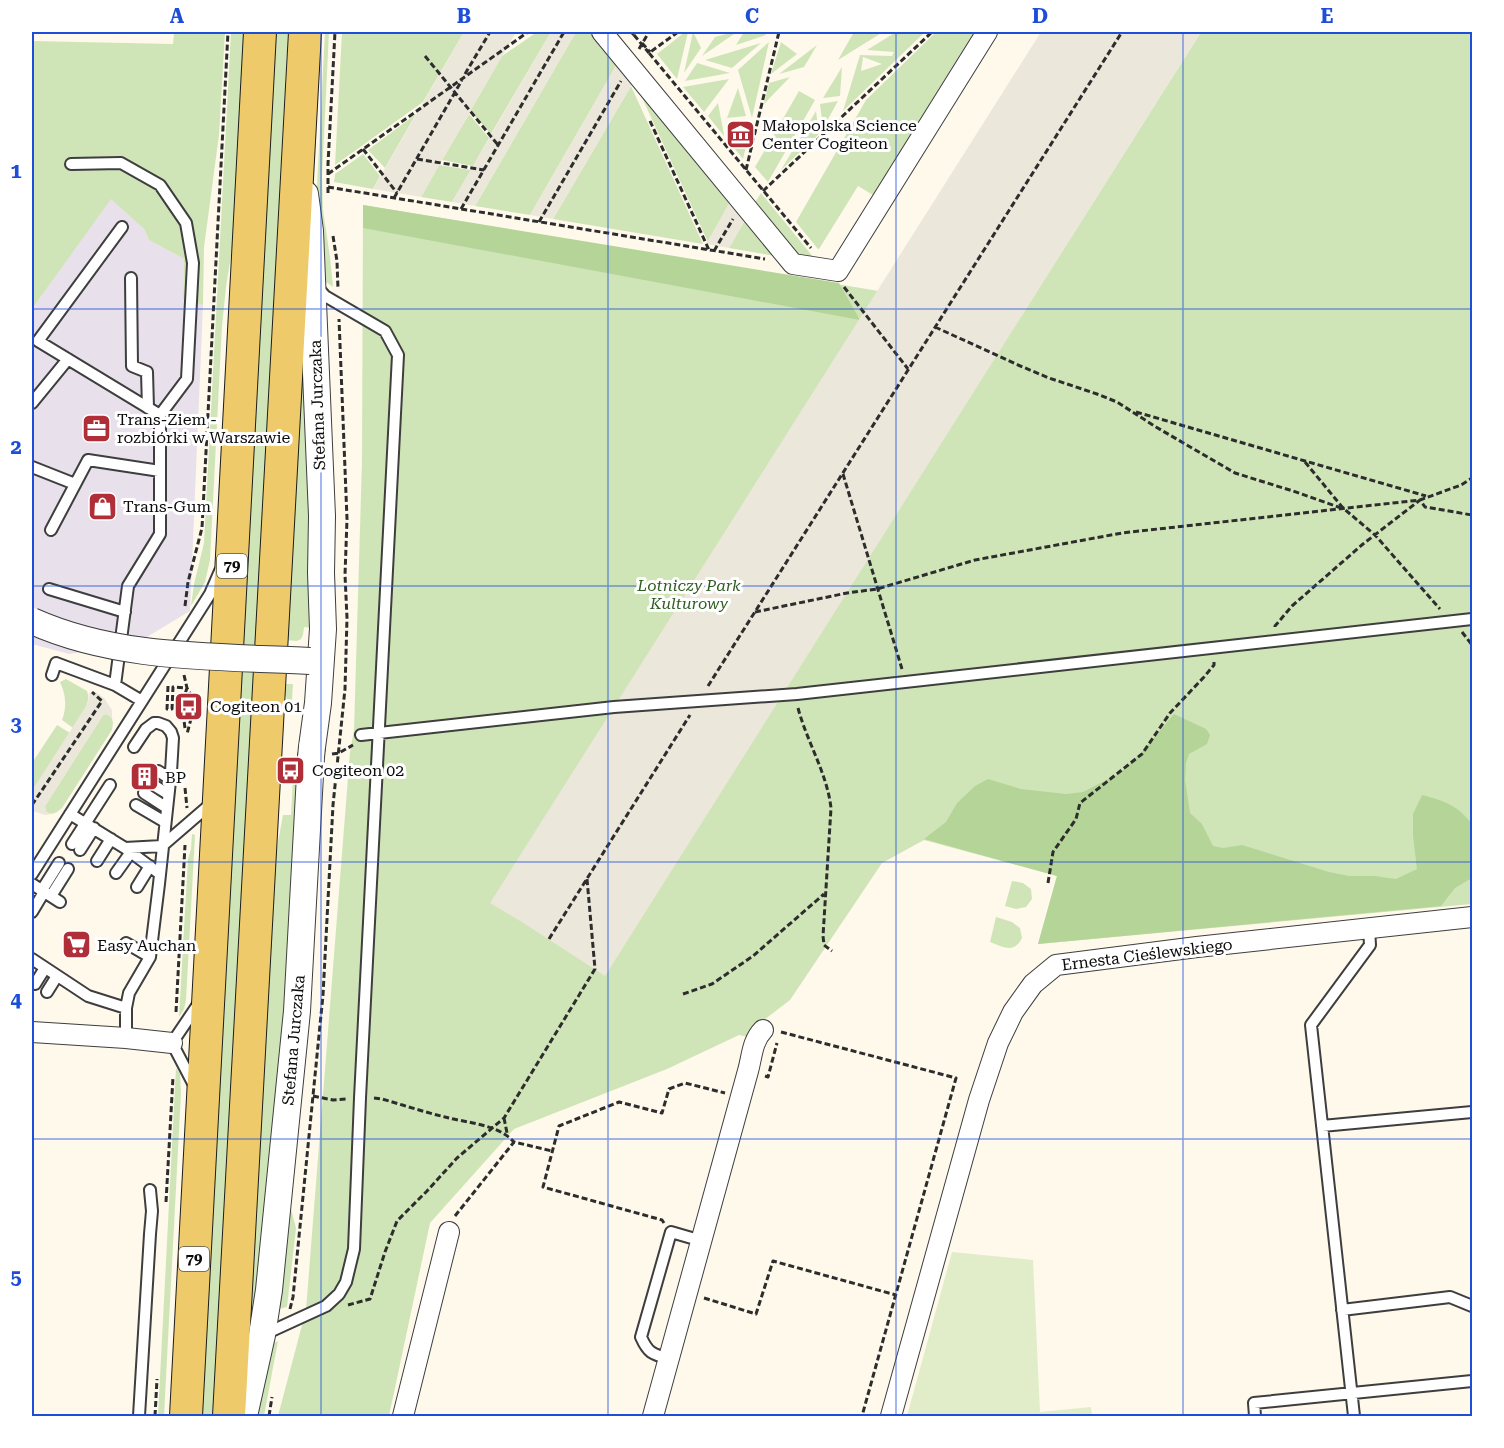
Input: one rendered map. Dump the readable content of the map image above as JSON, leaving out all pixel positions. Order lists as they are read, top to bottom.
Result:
{
  "streets": {
    "main road": ["79"],
    "street": ["Stefana Jurczaka", "Ernesta Cieślewskiego"]
  },
  "parks": ["Lotniczy Park Kulturowy"],
  "places": {
    "museum": ["Małopolska Science Center Cogiteon"],
    "office": ["Trans-Ziem - rozbiórki w Warszawie"],
    "shop": ["Trans-Gum"],
    "bus stop": ["Cogiteon 01", "Cogiteon 02"],
    "building": ["BP"],
    "supermarket": ["Easy Auchan"]
  },
  "grid": {
    "columns": [
      "A",
      "B",
      "C",
      "D",
      "E"
    ],
    "rows": [
      "1",
      "2",
      "3",
      "4",
      "5"
    ]
  }
}
